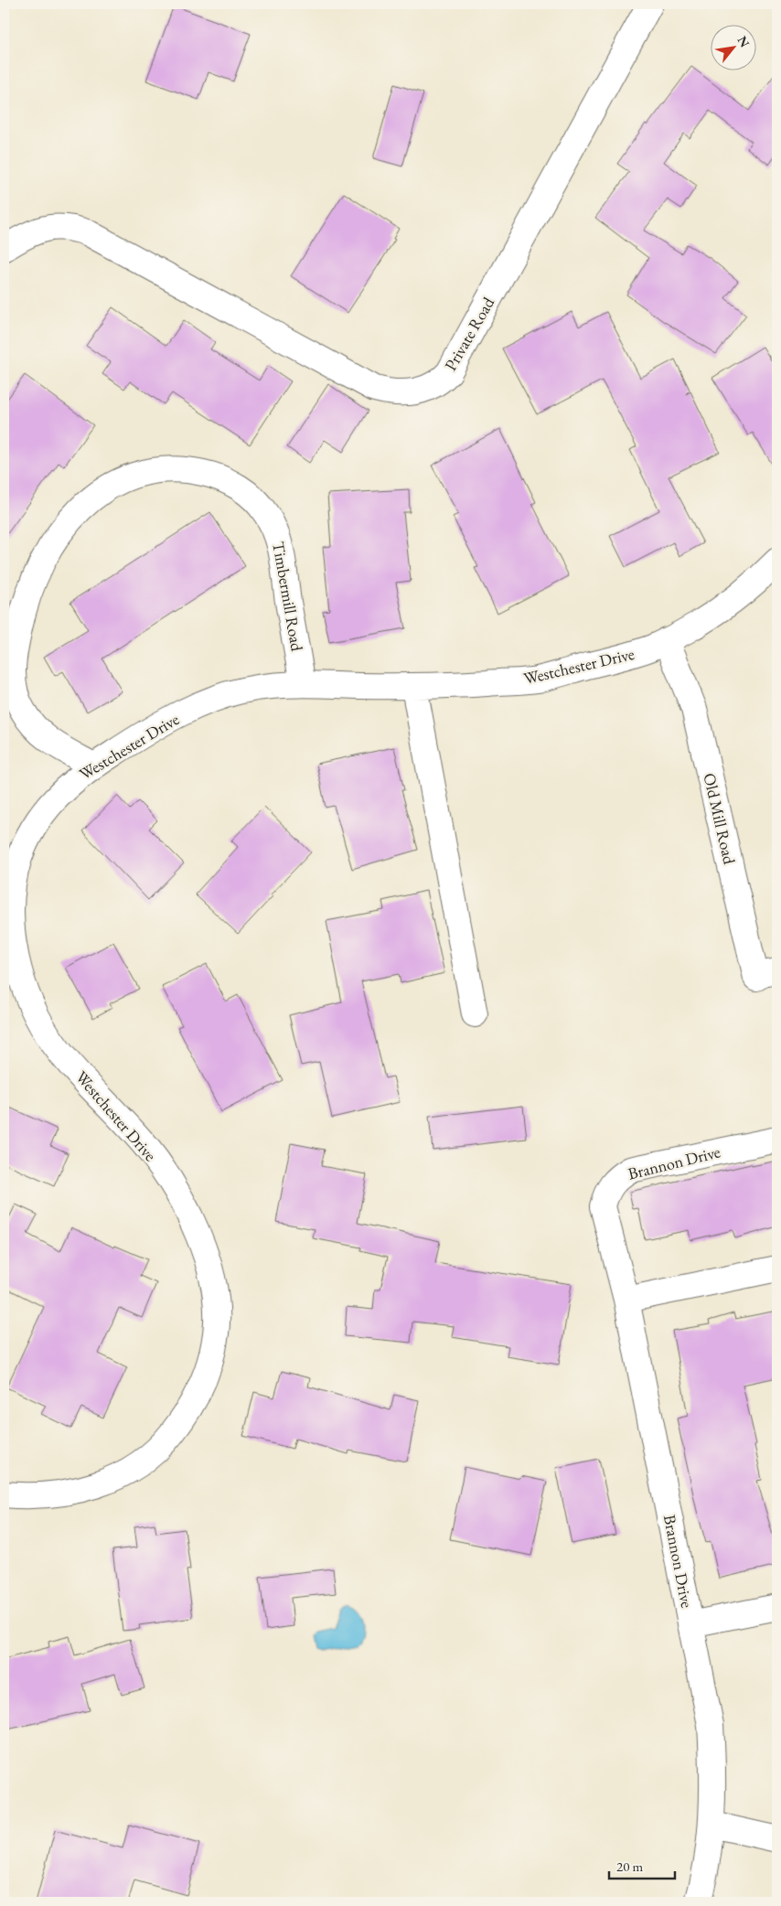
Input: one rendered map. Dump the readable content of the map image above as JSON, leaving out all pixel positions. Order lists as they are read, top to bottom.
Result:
{
  "streets": {
    "street": [
      "Private Road",
      "Timbermill Road",
      "Westchester Drive",
      "Old Mill Road",
      "Brannon Drive"
    ]
  },
  "crossings": [
    ["Timbermill Road", "Westchester Drive"],
    ["Westchester Drive", "Old Mill Road"]
  ],
  "scale_bar": "20 m",
  "north": "top right"
}
